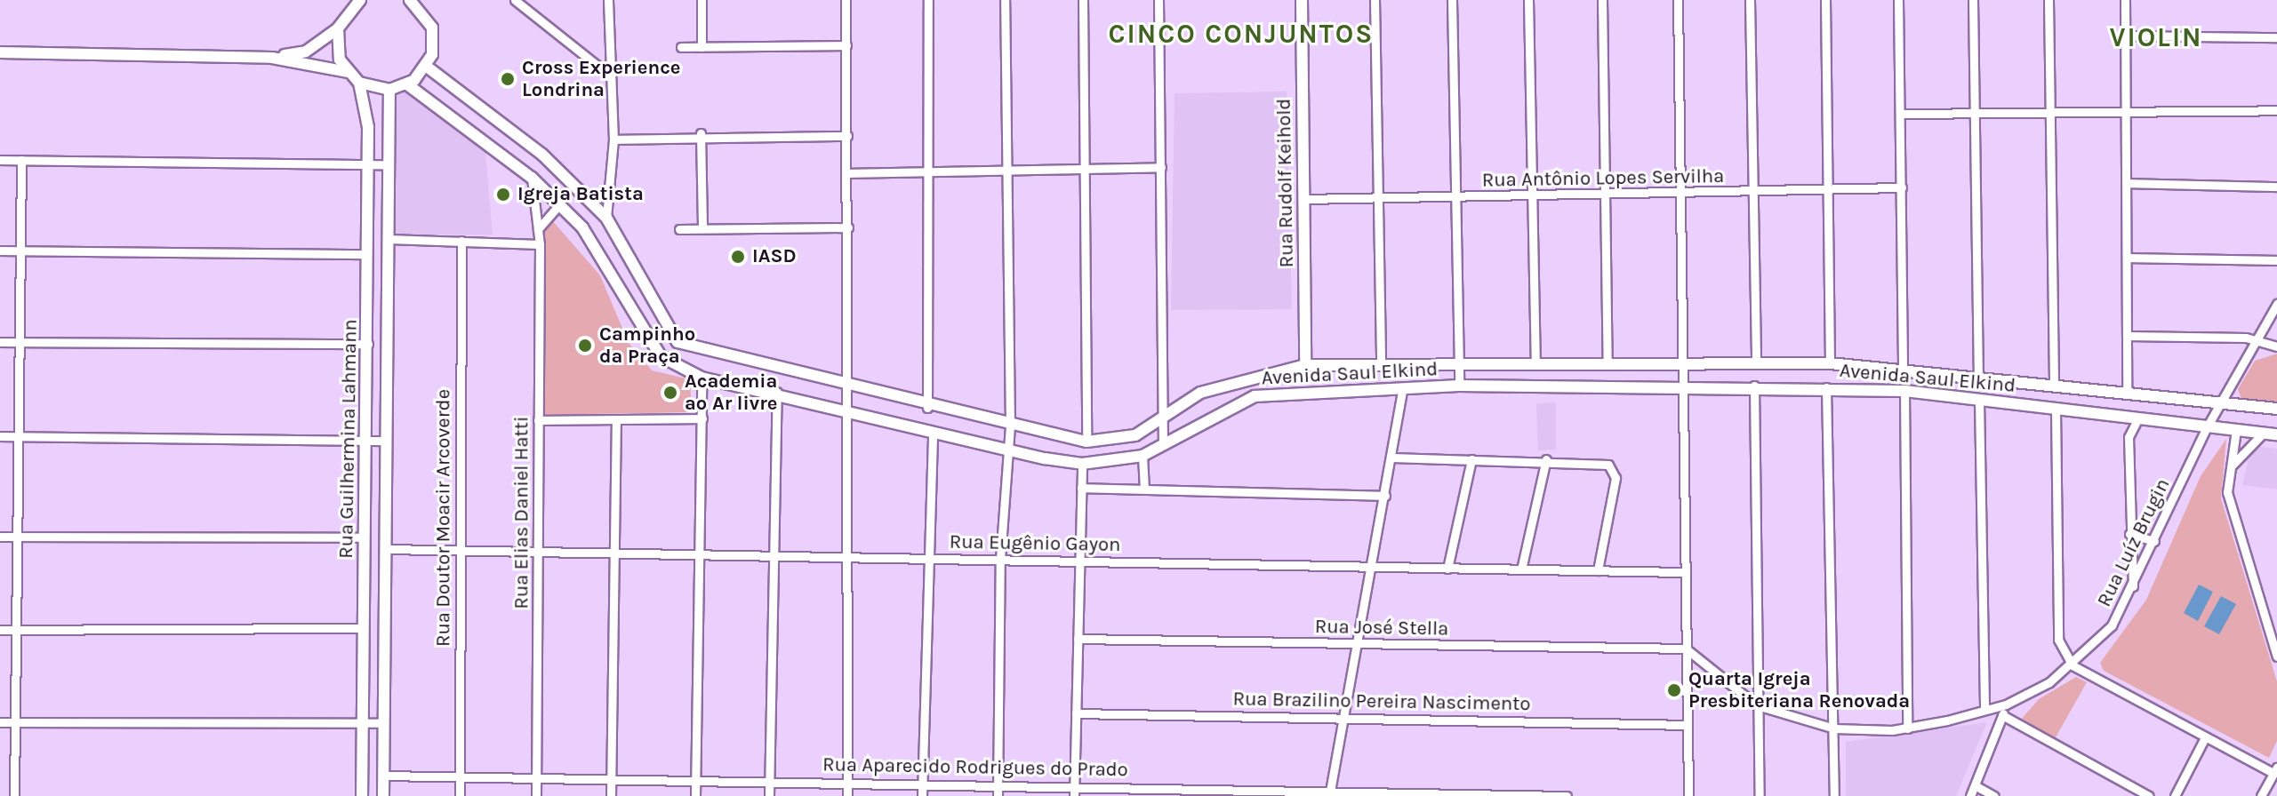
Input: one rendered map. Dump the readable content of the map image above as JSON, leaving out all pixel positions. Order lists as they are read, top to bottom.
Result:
{
  "streets": {
    "main road": ["Rua Rudolf Keihold", "Avenida Saul Elkind", "Rua Guilhermina Lahmann"],
    "street": [
      "Rua Antônio Lopes Servilha",
      "Rua Elias Daniel Hatti",
      "Rua Doutor Moacir Arcoverde",
      "Rua Luíz Brugin",
      "Rua Eugênio Gayon",
      "Rua José Stella",
      "Rua Brazilino Pereira Nascimento",
      "Rua Aparecido Rodrigues do Prado"
    ]
  },
  "crossings": [
    ["Rua Antônio Lopes Servilha", "Rua Rudolf Keihold"],
    ["Rua Rudolf Keihold", "Avenida Saul Elkind"],
    ["Avenida Saul Elkind", "Rua Elias Daniel Hatti"],
    ["Avenida Saul Elkind", "Rua Luíz Brugin"],
    ["Rua Elias Daniel Hatti", "Rua Eugênio Gayon"],
    ["Rua Elias Daniel Hatti", "Rua Aparecido Rodrigues do Prado"],
    ["Rua Doutor Moacir Arcoverde", "Rua Eugênio Gayon"],
    ["Rua Doutor Moacir Arcoverde", "Rua Aparecido Rodrigues do Prado"],
    ["Rua Luíz Brugin", "Rua José Stella"]
  ],
  "districts": ["CINCO CONJUNTOS", "VIOLIN"],
  "places": [
    "Cross Experience Londrina",
    "Igreja Batista",
    "IASD",
    "Campinho da Praça",
    "Academia ao Ar livre",
    "Quarta Igreja Presbiteriana Renovada"
  ]
}
